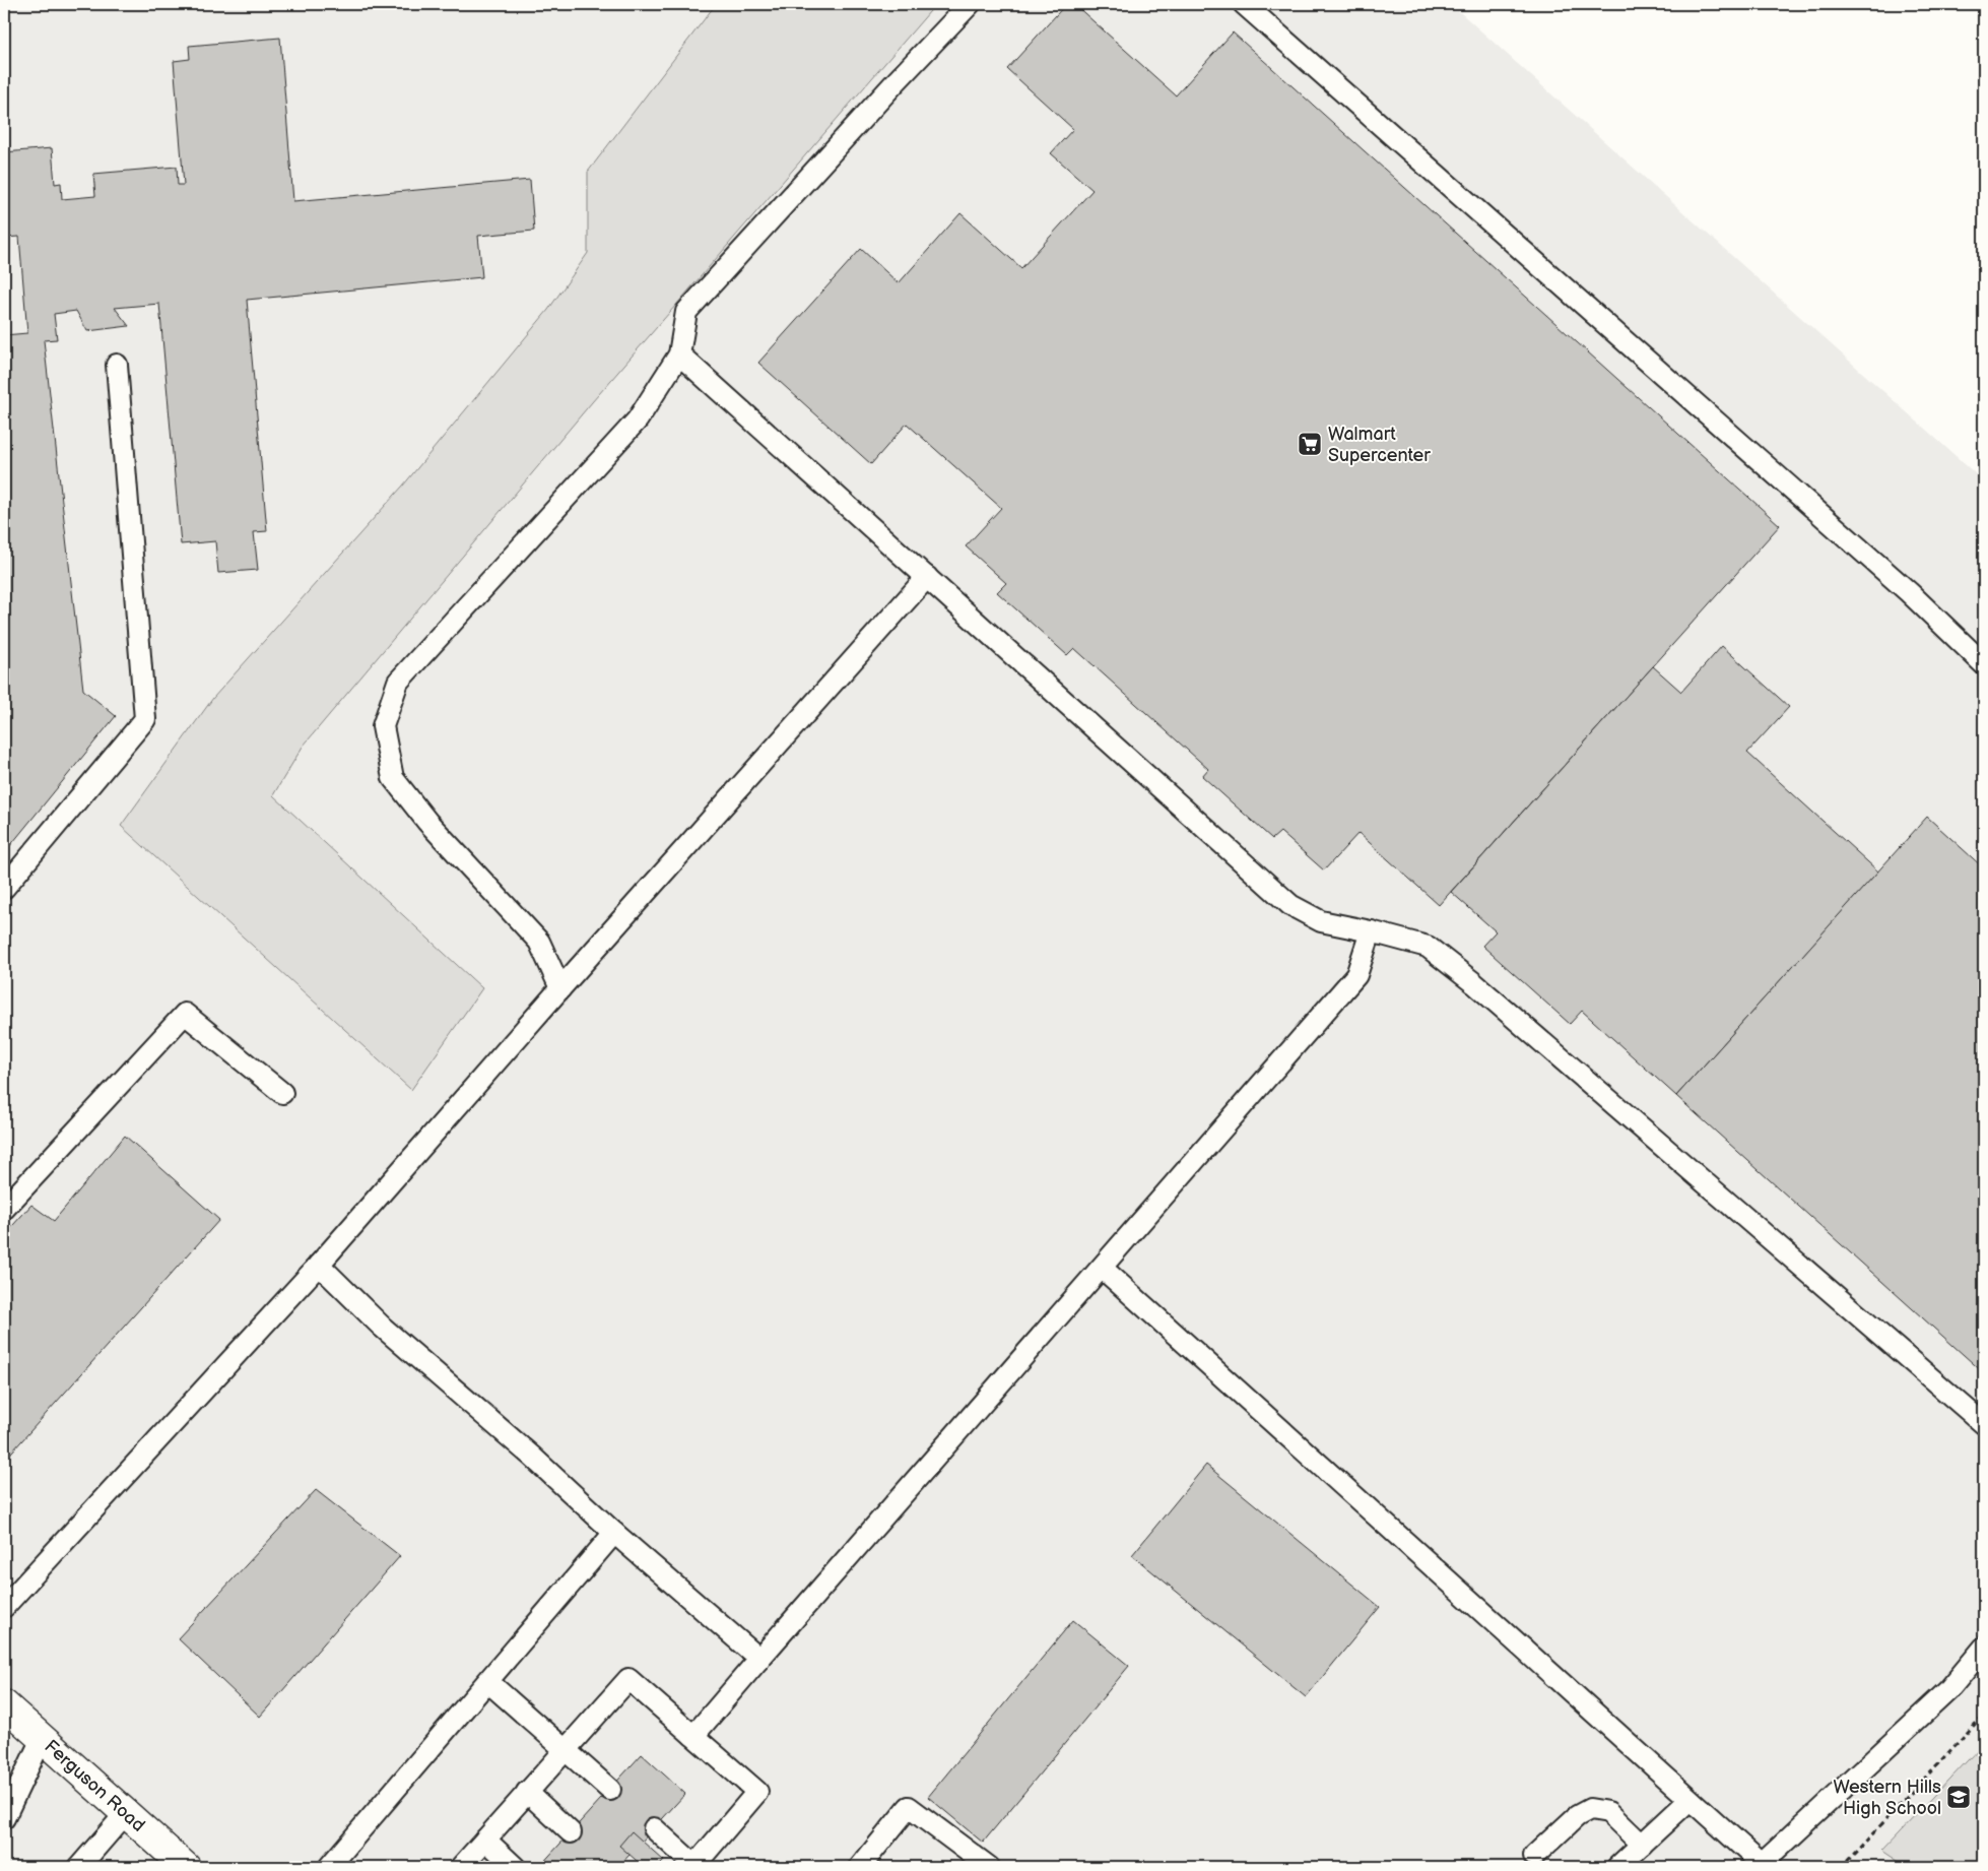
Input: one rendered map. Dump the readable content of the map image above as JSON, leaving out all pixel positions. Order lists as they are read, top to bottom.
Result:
{
  "streets": {
    "street": ["Ferguson Road"]
  },
  "places": {
    "supermarket": ["Walmart Supercenter"],
    "school or university": ["Western Hills High School"]
  }
}
